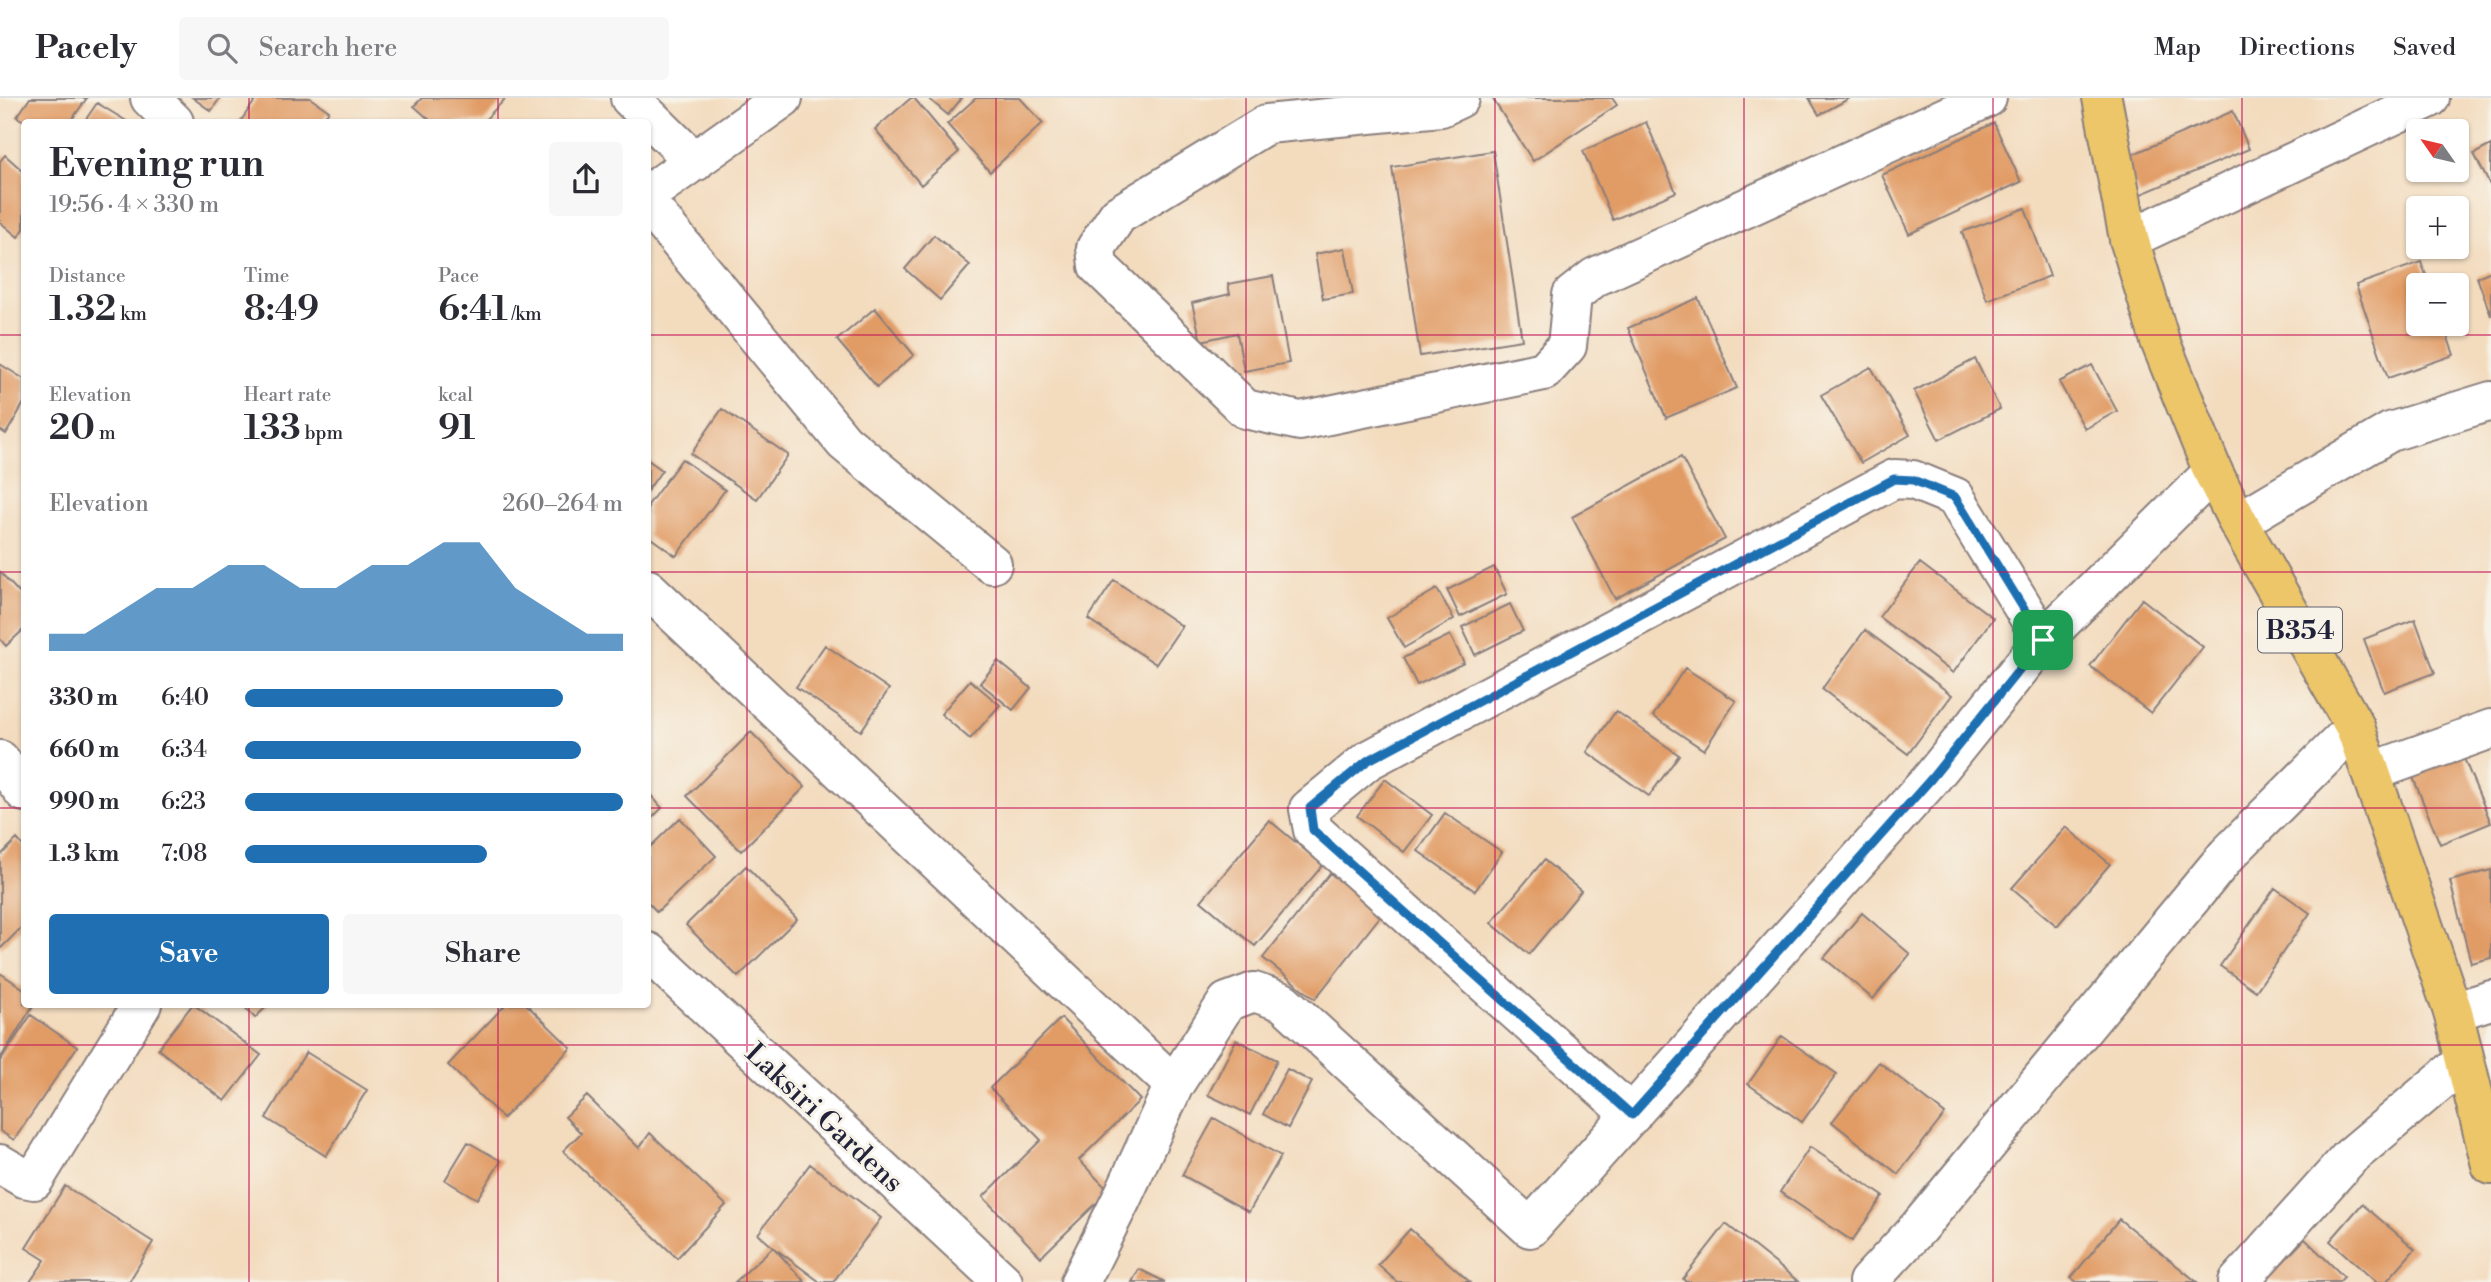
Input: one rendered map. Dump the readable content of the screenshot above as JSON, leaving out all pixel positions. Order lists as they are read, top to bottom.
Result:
{
  "streets": {
    "main road": ["B354"],
    "street": ["Laksiri Gardens"]
  },
  "north": "top left",
  "page": {
    "header": "Pacely",
    "search": "Search here",
    "nav": ["Map", "Directions", "Saved"],
    "map_buttons": ["+", "−"],
    "heading": ["Evening run", "19:56 · 4 × 330 m"],
    "stats": [
      ["Distance", "1.32 km"],
      ["Time", "8:49"],
      ["Pace", "6:41 /km"],
      ["Elevation", "20 m"],
      ["Heart rate", "133 bpm"],
      ["kcal", "91"]
    ],
    "chart": ["Elevation", "260–264 m"],
    "list": [
      {
        "name": "330 m",
        "note": "6:40"
      },
      {
        "name": "660 m",
        "note": "6:34"
      },
      {
        "name": "990 m",
        "note": "6:23"
      },
      {
        "name": "1.3 km",
        "note": "7:08"
      }
    ],
    "buttons": ["Save", "Share"]
  }
}
